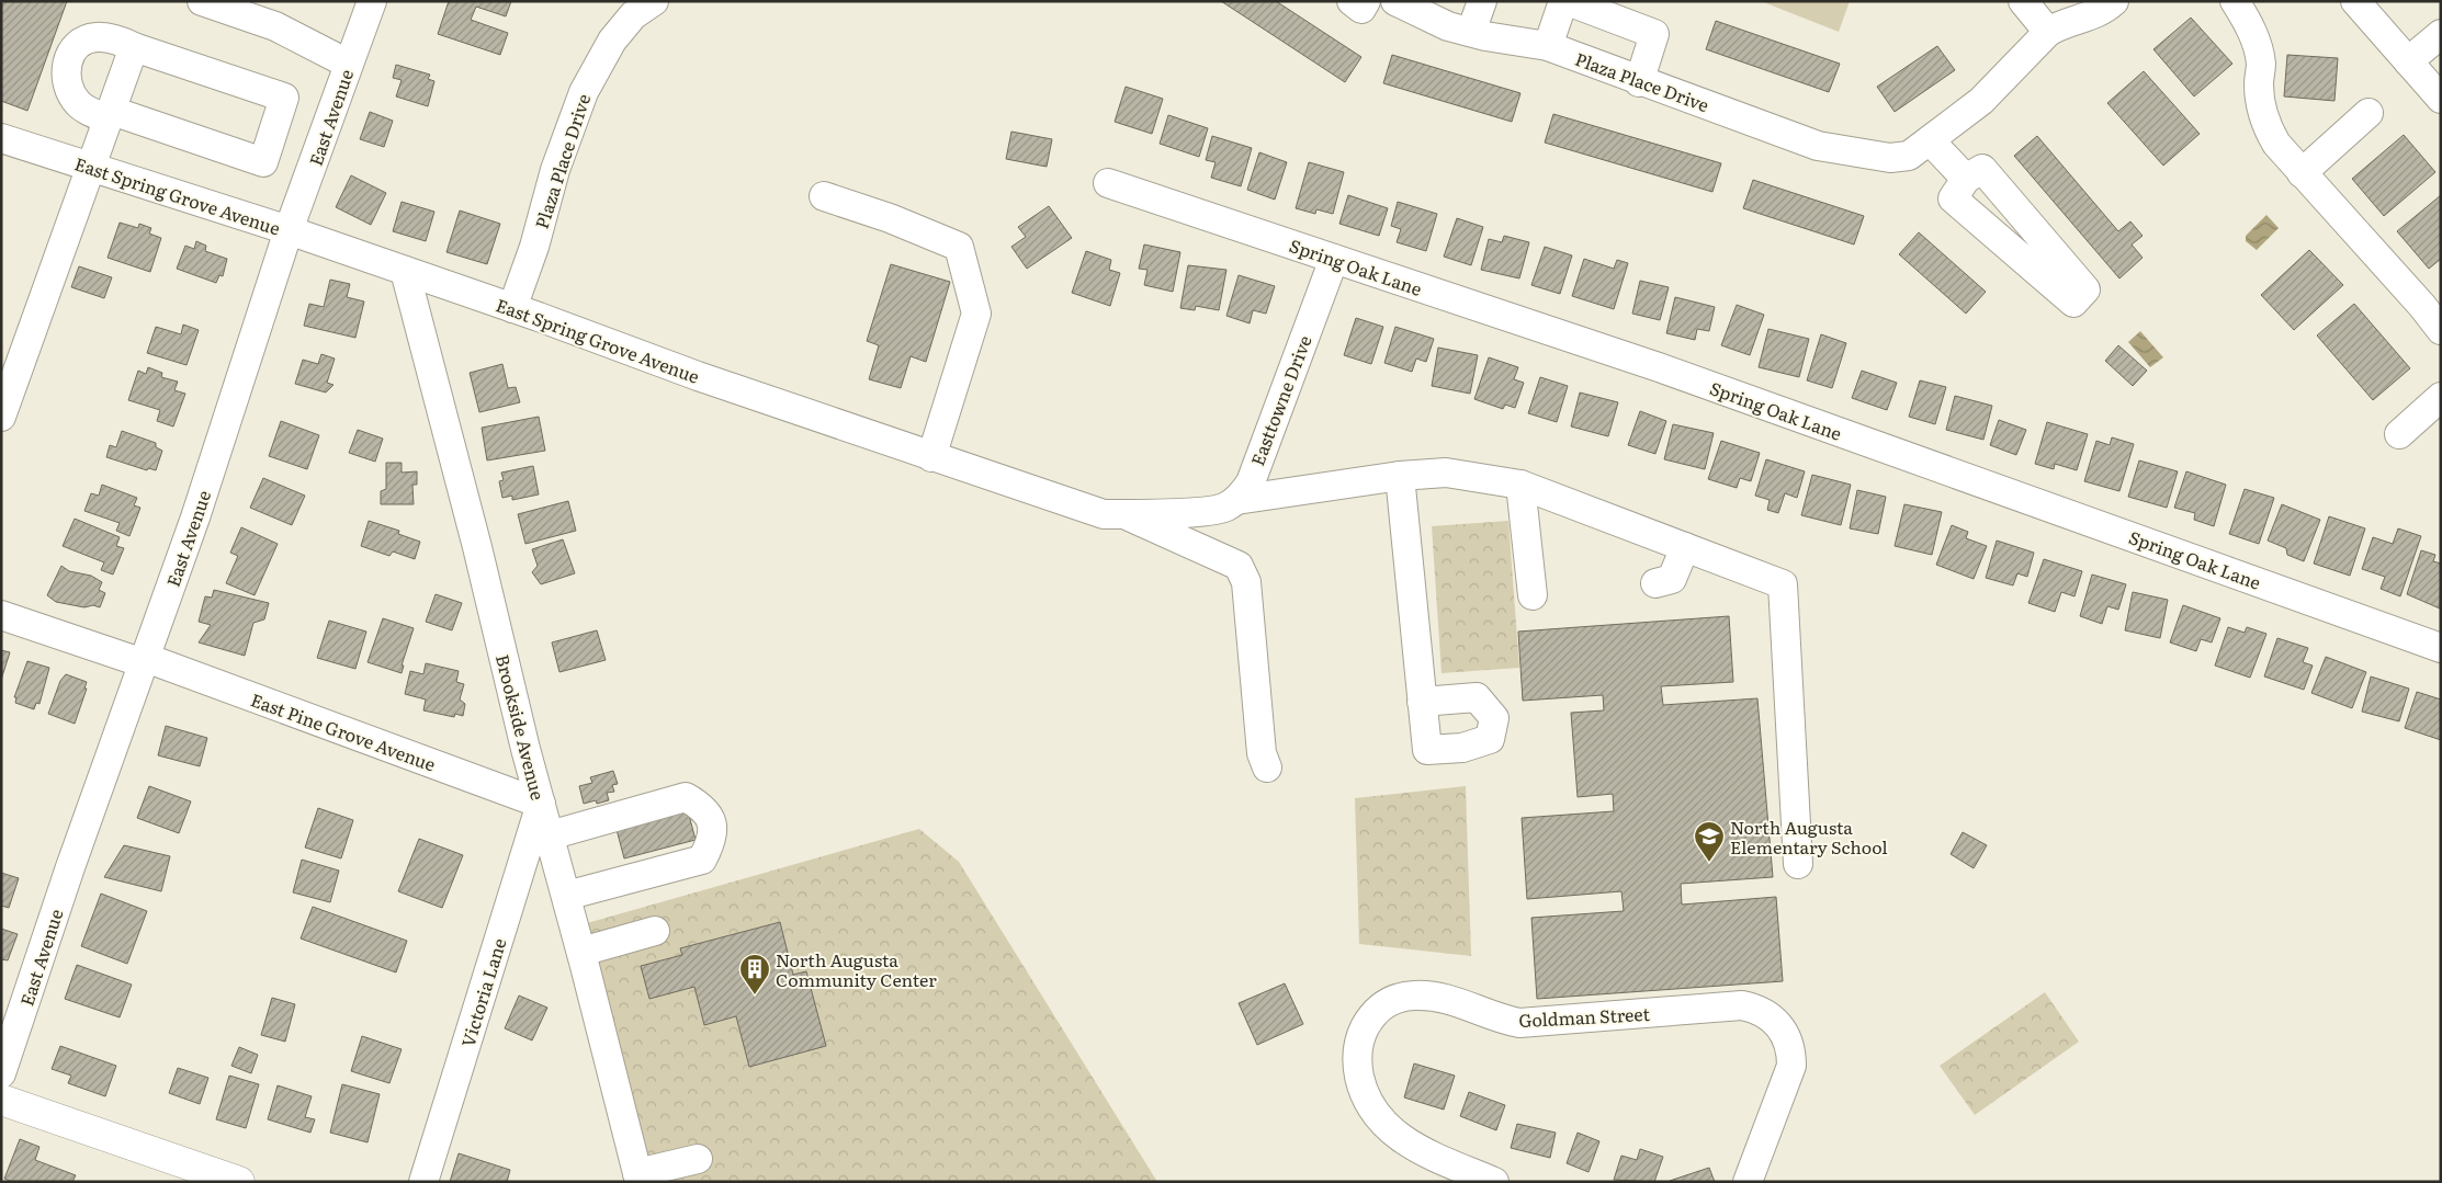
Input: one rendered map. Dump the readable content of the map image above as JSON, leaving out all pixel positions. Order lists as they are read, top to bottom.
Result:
{
  "streets": {
    "street": [
      "Plaza Place Drive",
      "East Avenue",
      "East Spring Grove Avenue",
      "Spring Oak Lane",
      "Easttowne Drive",
      "Brookside Avenue",
      "East Pine Grove Avenue",
      "Victoria Lane",
      "Goldman Street"
    ]
  },
  "crossings": [
    ["Plaza Place Drive", "East Spring Grove Avenue"],
    ["East Avenue", "East Spring Grove Avenue"],
    ["East Avenue", "East Pine Grove Avenue"],
    ["East Spring Grove Avenue", "Easttowne Drive"],
    ["East Spring Grove Avenue", "Brookside Avenue"],
    ["Spring Oak Lane", "Easttowne Drive"],
    ["Brookside Avenue", "East Pine Grove Avenue"],
    ["Brookside Avenue", "Victoria Lane"],
    ["East Pine Grove Avenue", "Victoria Lane"]
  ],
  "places": {
    "school or university": ["North Augusta Elementary School"],
    "building": ["North Augusta Community Center"]
  }
}
